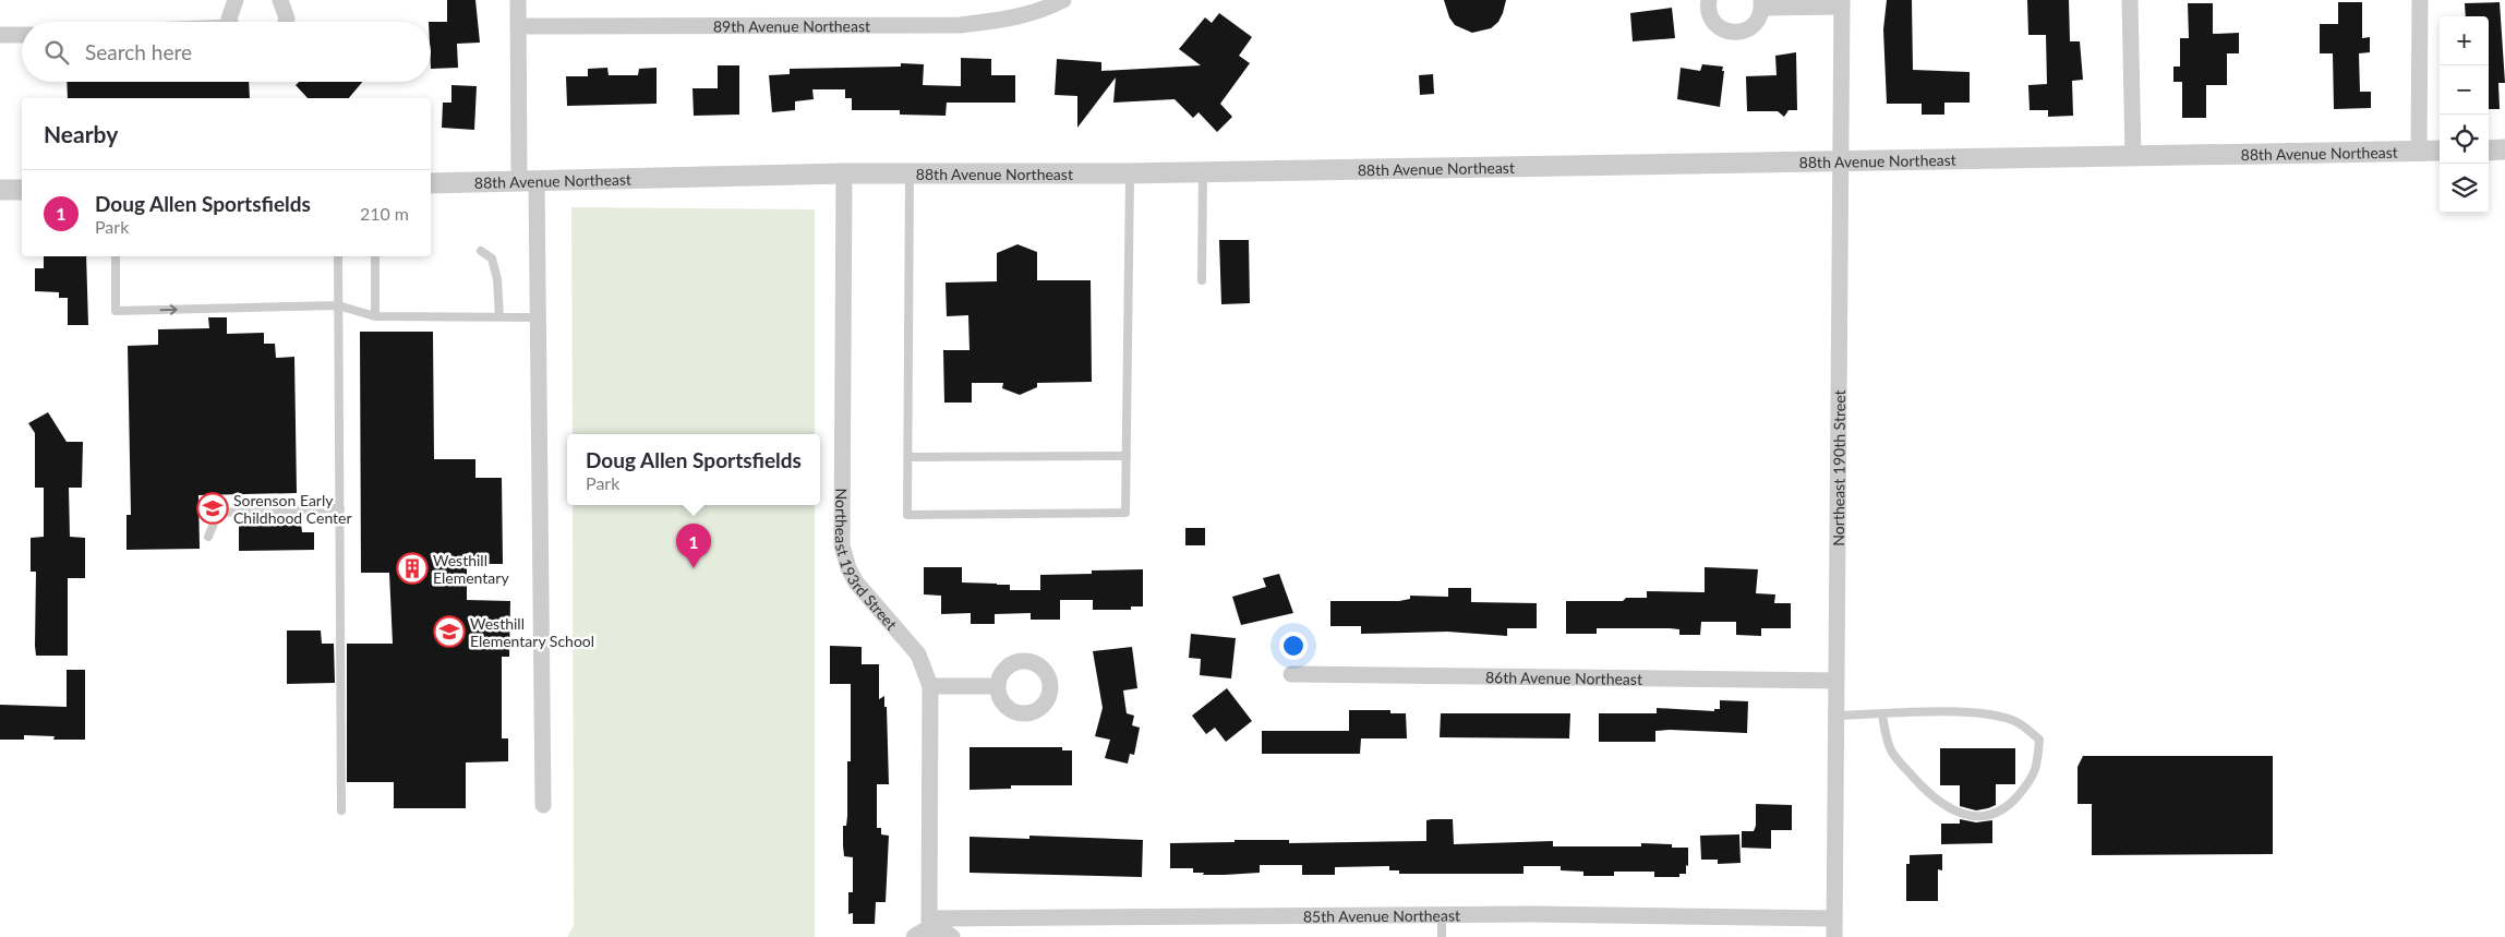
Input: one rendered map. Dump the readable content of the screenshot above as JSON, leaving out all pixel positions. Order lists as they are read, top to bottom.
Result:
{
  "streets": {
    "street": [
      "89th Avenue Northeast",
      "88th Avenue Northeast",
      "Northeast 190th Street",
      "Northeast 193rd Street",
      "86th Avenue Northeast",
      "85th Avenue Northeast"
    ]
  },
  "crossings": [
    ["88th Avenue Northeast", "Northeast 190th Street"],
    ["88th Avenue Northeast", "Northeast 193rd Street"],
    ["Northeast 190th Street", "86th Avenue Northeast"],
    ["Northeast 190th Street", "85th Avenue Northeast"],
    ["Northeast 193rd Street", "85th Avenue Northeast"]
  ],
  "places": {
    "school or university": ["Sorenson Early Childhood Center", "Westhill Elementary School"],
    "building": ["Westhill Elementary"]
  },
  "page": {
    "map_buttons": ["+", "−"],
    "search": "Search here",
    "heading": "Nearby",
    "list": [
      {
        "mark": "1",
        "name": "Doug Allen Sportsfields",
        "note": "Park",
        "value": "210 m"
      }
    ],
    "popup": ["Doug Allen Sportsfields", "Park"],
    "pins": "1"
  }
}
